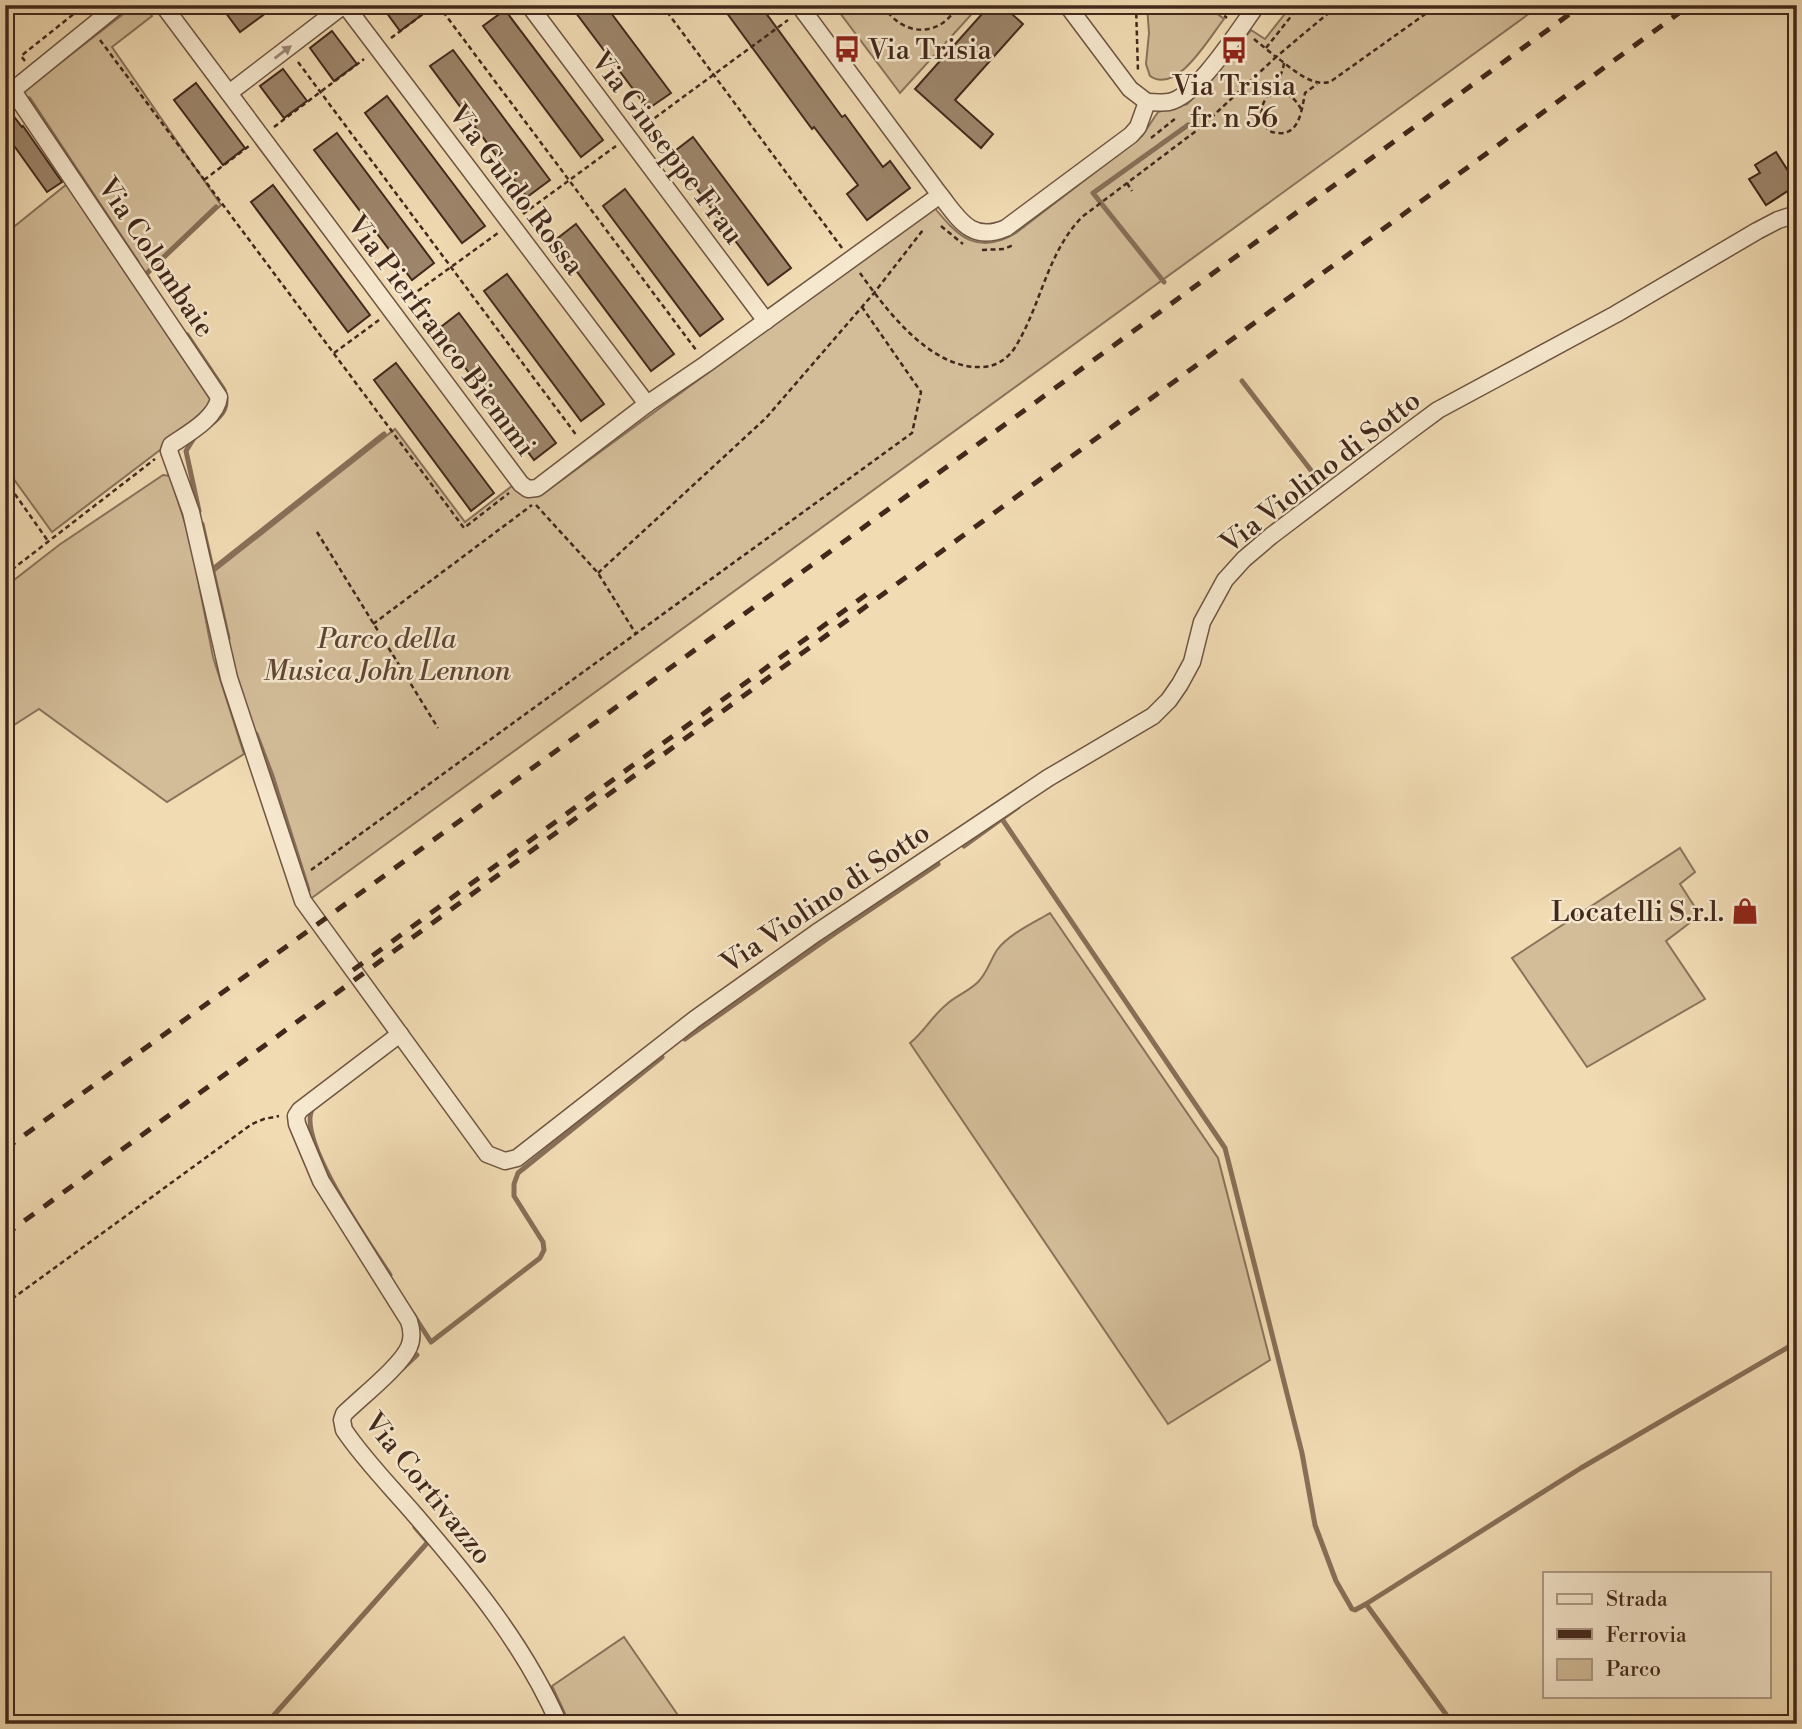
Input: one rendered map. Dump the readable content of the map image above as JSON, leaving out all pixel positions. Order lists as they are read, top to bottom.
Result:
{
  "streets": {
    "street": [
      "Via Giuseppe Frau",
      "Via Guido Rossa",
      "Via Colombaie",
      "Via Pierfranco Biemmi",
      "Via Violino di Sotto",
      "Via Cortivazzo"
    ]
  },
  "crossings": [
    ["Via Giuseppe Frau", "Via Pierfranco Biemmi"],
    ["Via Guido Rossa", "Via Pierfranco Biemmi"],
    ["Via Colombaie", "Via Violino di Sotto"]
  ],
  "parks": ["Parco della Musica John Lennon"],
  "places": {
    "bus stop": ["Via Trisia", "Via Trisia fr. n 56"],
    "shop": ["Locatelli S.r.l."]
  },
  "legend": ["Strada", "Ferrovia", "Parco"]
}
